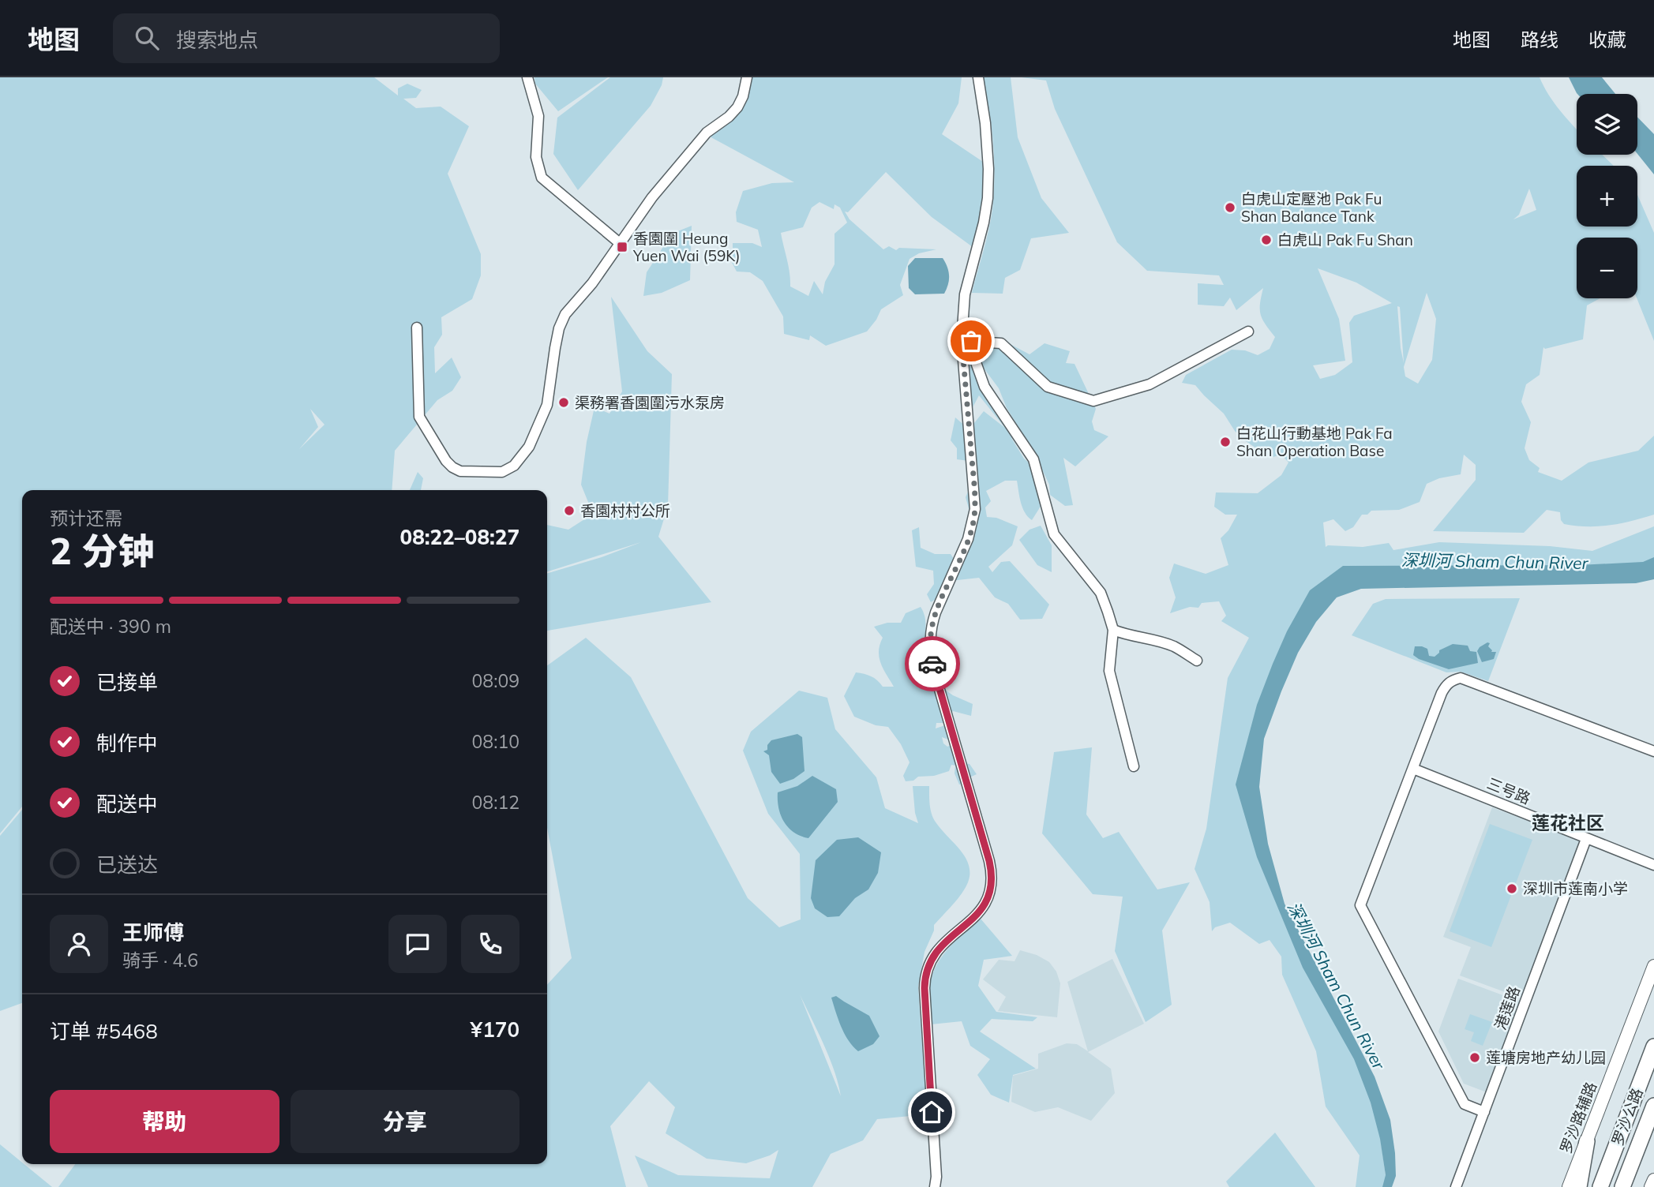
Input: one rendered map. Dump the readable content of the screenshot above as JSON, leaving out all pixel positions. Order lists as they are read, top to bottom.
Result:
{
  "streets": {
    "highway": ["罗沙公路"],
    "main road": ["罗沙路辅路"],
    "street": ["三号路", "港莲路"]
  },
  "crossings": [
    ["三号路", "港莲路"]
  ],
  "districts": ["莲花社区"],
  "water": ["深圳河 Sham Chun River"],
  "places": {
    "other": [
      "白虎山定壓池 Pak Fu Shan Balance Tank",
      "白虎山 Pak Fu Shan",
      "渠務署香園圍污水泵房",
      "白花山行動基地 Pak Fa Shan Operation Base",
      "香園村村公所",
      "深圳市莲南小学",
      "莲塘房地产幼儿园"
    ],
    "transit": ["香園圍 Heung Yuen Wai (59K)"]
  },
  "page": {
    "header": "地图",
    "search": "搜索地点",
    "nav": ["地图", "路线", "收藏"],
    "map_buttons": ["+", "−"],
    "heading": ["2 分钟", "预计还需", "08:22–08:27"],
    "panel": [
      "王师傅",
      "骑手 · 4.6",
      "订单 #5468",
      "¥170"
    ],
    "bar": "配送中 · 390 m",
    "list": [
      ["已接单", "08:09"],
      ["制作中", "08:10"],
      ["配送中", "08:12"],
      "已送达"
    ],
    "buttons": ["帮助", "分享"]
  }
}
